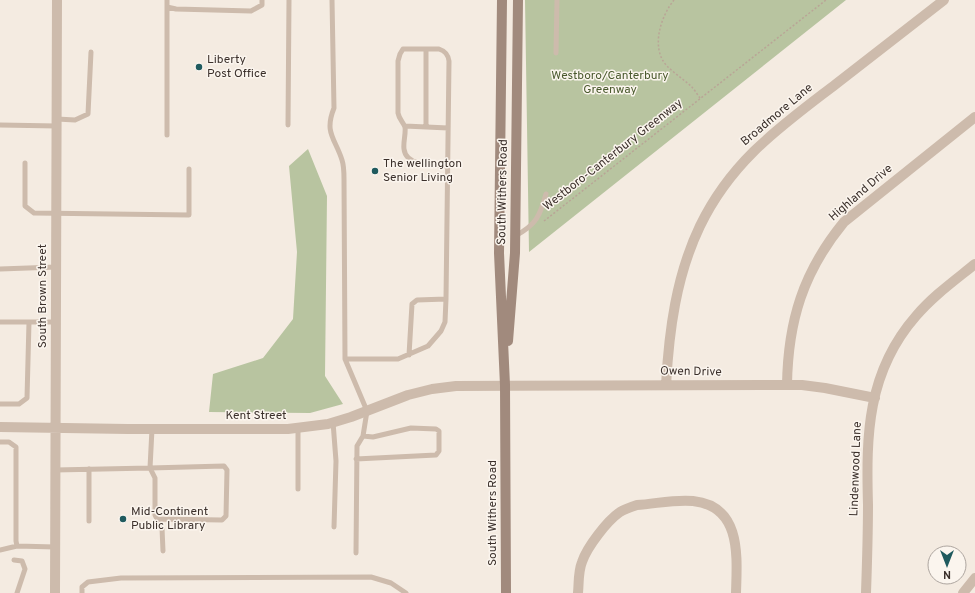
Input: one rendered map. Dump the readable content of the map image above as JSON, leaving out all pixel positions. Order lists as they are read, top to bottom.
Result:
{
  "streets": {
    "main road": ["South Withers Road"],
    "street": [
      "Broadmore Lane",
      "Highland Drive",
      "South Brown Street",
      "Owen Drive",
      "Kent Street",
      "Lindenwood Lane"
    ],
    "path": ["Westboro-Canterbury Greenway"]
  },
  "crossings": [
    ["Broadmore Lane", "Owen Drive"],
    ["South Withers Road", "Owen Drive"],
    ["South Withers Road", "Kent Street"],
    ["Highland Drive", "Owen Drive"],
    ["South Brown Street", "Kent Street"],
    ["Owen Drive", "Kent Street"],
    ["Owen Drive", "Lindenwood Lane"]
  ],
  "parks": ["Westboro/Canterbury Greenway"],
  "places": ["Liberty Post Office", "The wellington Senior Living", "Mid-Continent Public Library"],
  "north": "bottom"
}
